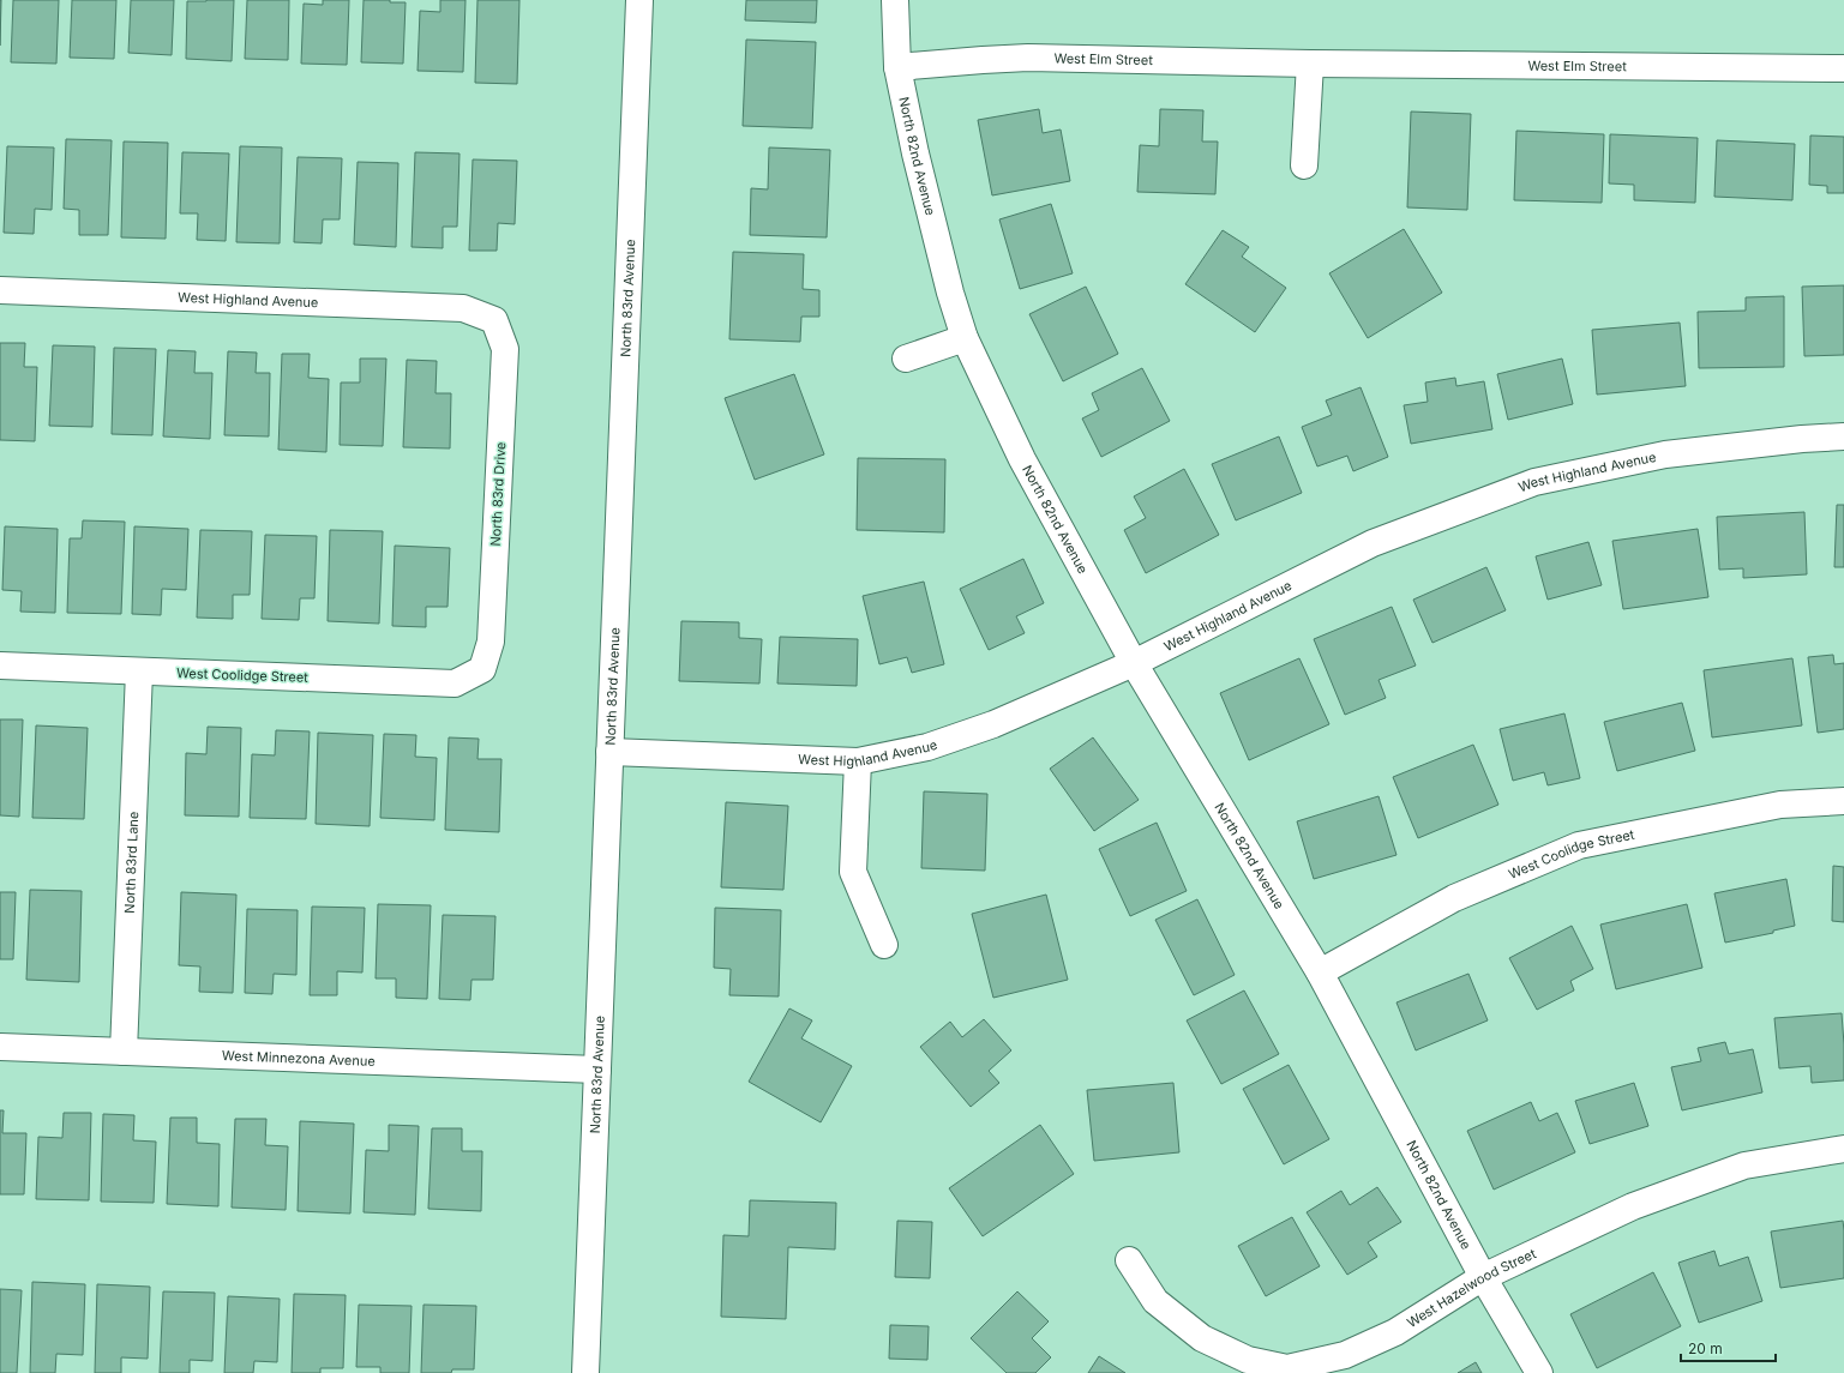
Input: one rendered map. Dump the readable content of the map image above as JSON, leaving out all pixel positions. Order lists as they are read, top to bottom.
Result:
{
  "streets": {
    "street": [
      "West Elm Street",
      "North 82nd Avenue",
      "North 83rd Avenue",
      "West Highland Avenue",
      "North 83rd Drive",
      "West Coolidge Street",
      "North 83rd Lane",
      "West Minnezona Avenue",
      "West Hazelwood Street"
    ]
  },
  "crossings": [
    ["West Elm Street", "North 82nd Avenue"],
    ["North 82nd Avenue", "West Highland Avenue"],
    ["North 82nd Avenue", "West Coolidge Street"],
    ["North 82nd Avenue", "West Hazelwood Street"],
    ["North 83rd Avenue", "West Highland Avenue"],
    ["North 83rd Avenue", "West Minnezona Avenue"],
    ["West Highland Avenue", "North 83rd Drive"],
    ["North 83rd Drive", "West Coolidge Street"],
    ["West Coolidge Street", "North 83rd Lane"],
    ["North 83rd Lane", "West Minnezona Avenue"]
  ],
  "scale_bar": "20 m"
}
